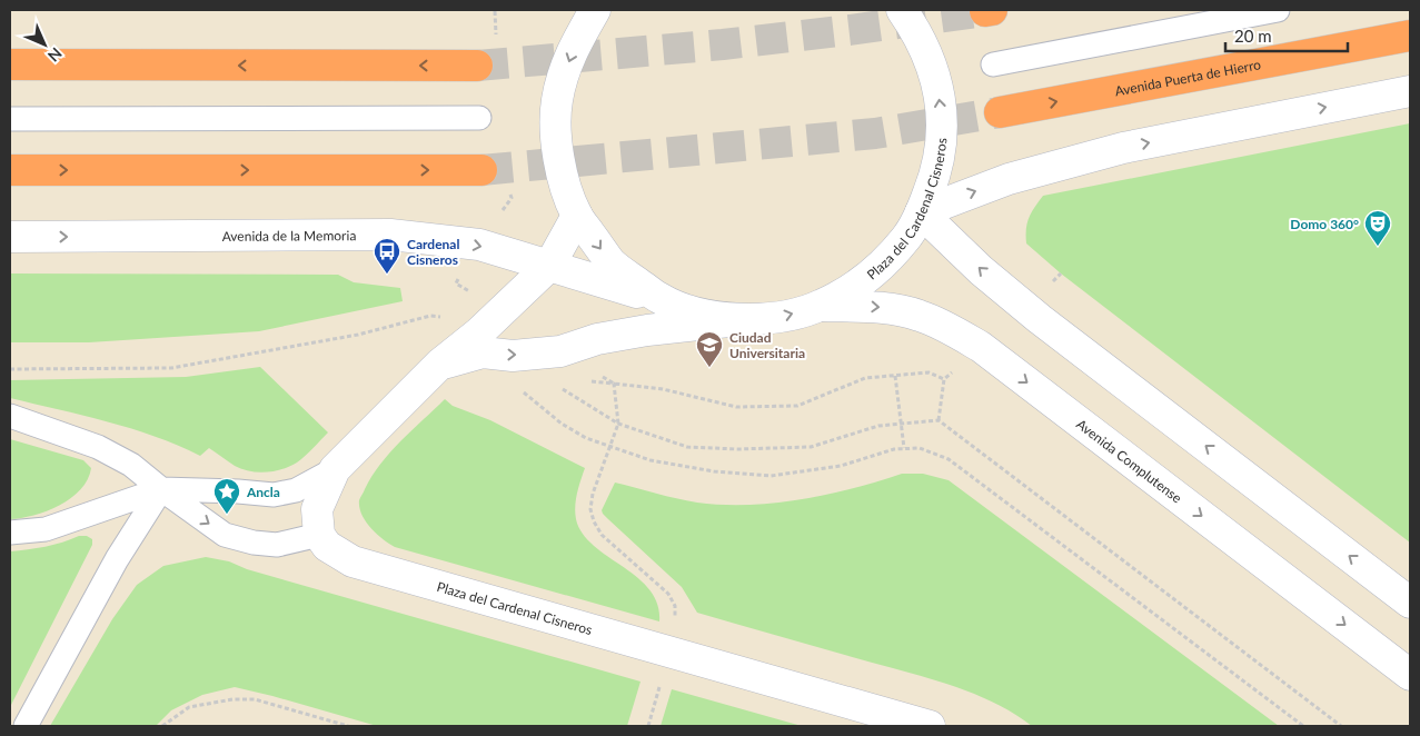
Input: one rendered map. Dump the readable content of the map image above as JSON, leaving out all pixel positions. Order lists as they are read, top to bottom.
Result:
{
  "streets": {
    "highway": ["Avenida Puerta de Hierro"],
    "street": ["Plaza del Cardenal Cisneros", "Avenida de la Memoria", "Avenida Complutense"]
  },
  "crossings": [
    ["Plaza del Cardenal Cisneros", "Avenida de la Memoria"],
    ["Plaza del Cardenal Cisneros", "Avenida Complutense"]
  ],
  "one_way": ["Avenida Puerta de Hierro", "Avenida de la Memoria"],
  "places": {
    "theatre": ["Domo 360°"],
    "bus stop": ["Cardenal Cisneros"],
    "school or university": ["Ciudad Universitaria"],
    "place": ["Ancla"]
  },
  "scale_bar": "20 m",
  "north": "bottom right"
}
